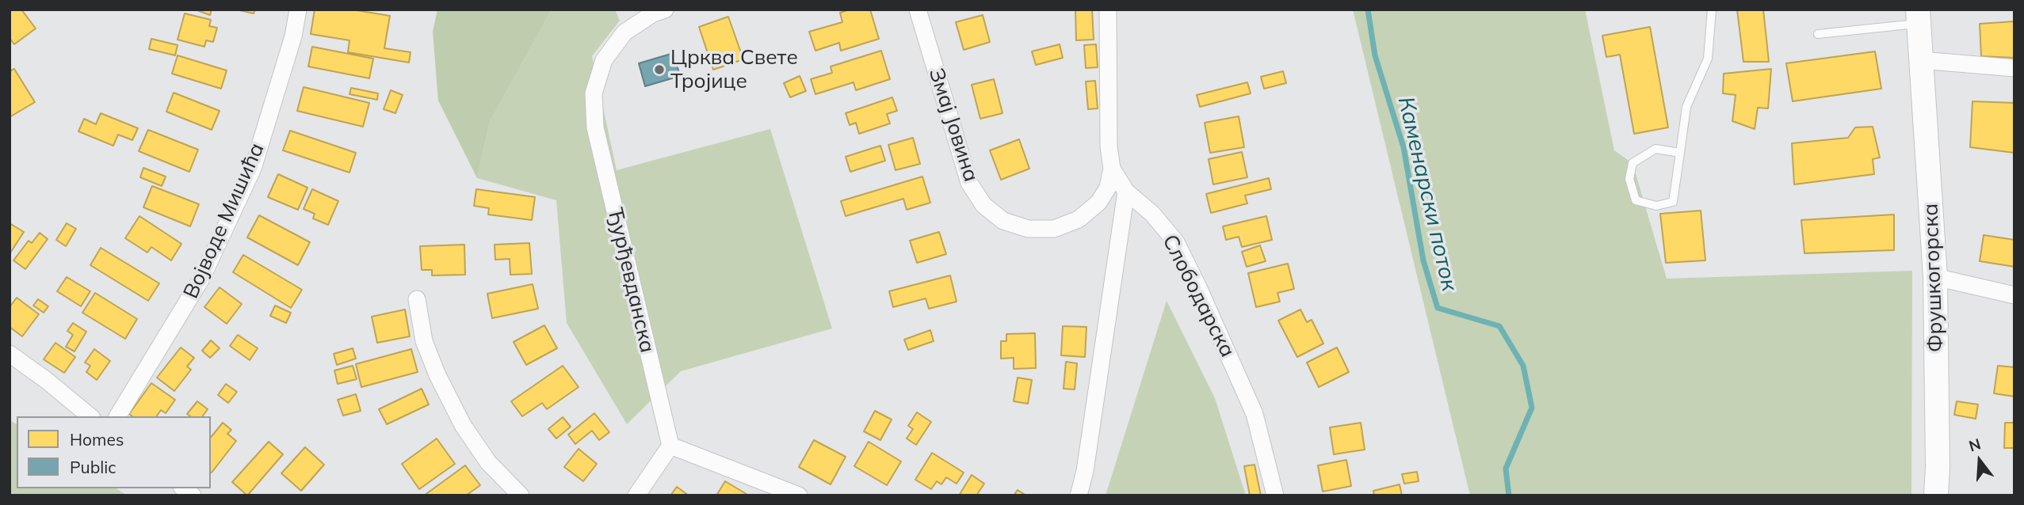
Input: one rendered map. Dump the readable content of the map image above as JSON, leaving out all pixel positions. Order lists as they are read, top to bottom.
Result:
{
  "streets": {
    "street": [
      "Змај Јовина",
      "Војводе Мишића",
      "Фрушкогорска",
      "Ђурђевданска",
      "Слободарска"
    ]
  },
  "crossings": [
    ["Змај Јовина", "Слободарска"]
  ],
  "water": ["Каменарски поток"],
  "places": ["Црква Свете Тројице"],
  "legend": ["Homes", "Public"],
  "north": "top"
}
